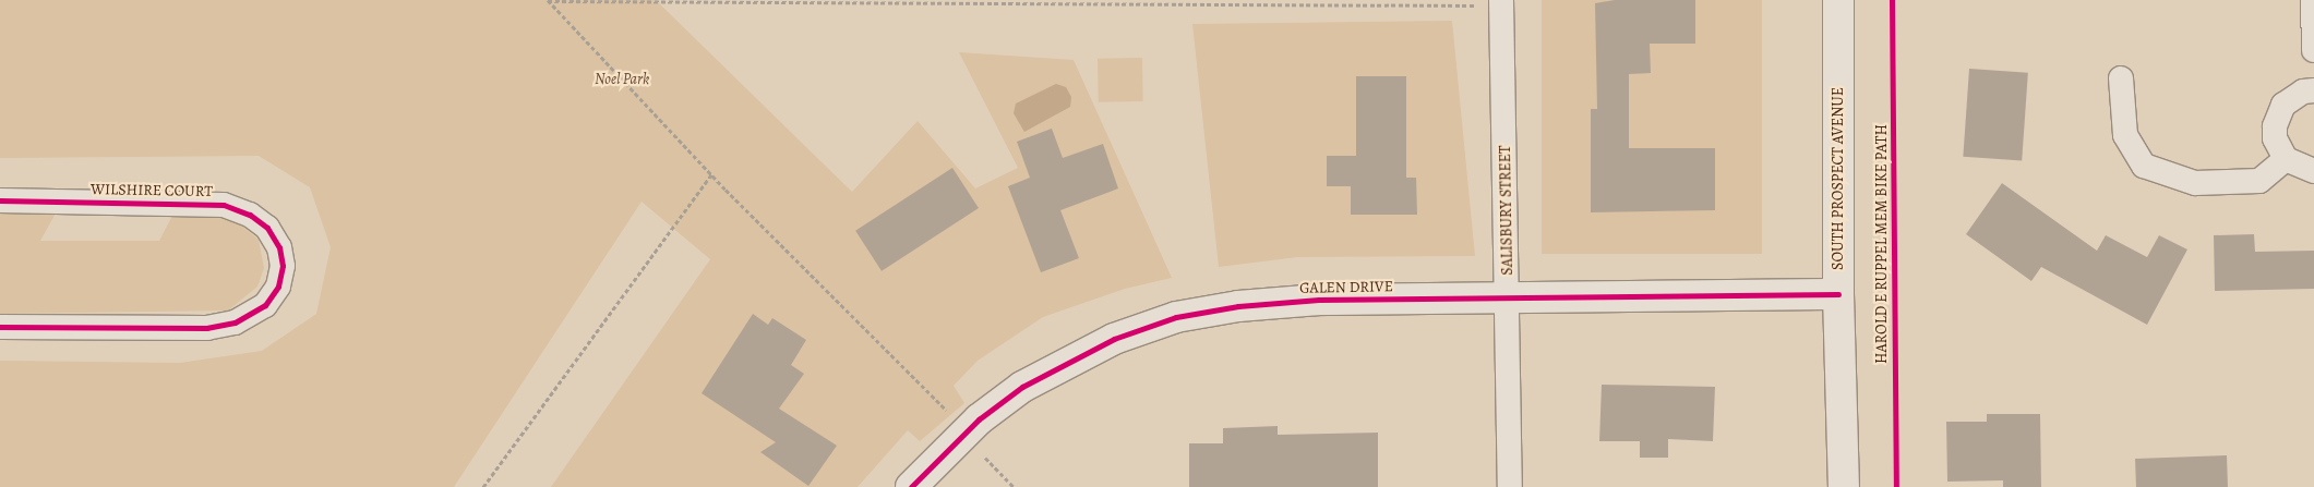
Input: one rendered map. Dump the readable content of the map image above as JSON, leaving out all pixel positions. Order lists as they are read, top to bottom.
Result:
{
  "streets": {
    "street": [
      "SOUTH PROSPECT AVENUE",
      "WILSHIRE COURT",
      "SALISBURY STREET",
      "GALEN DRIVE"
    ],
    "cycle path": ["HAROLD E RUPPEL MEM BIKE PATH"]
  },
  "crossings": [
    ["SOUTH PROSPECT AVENUE", "GALEN DRIVE"],
    ["SALISBURY STREET", "GALEN DRIVE"]
  ],
  "parks": ["Noel Park"]
}
